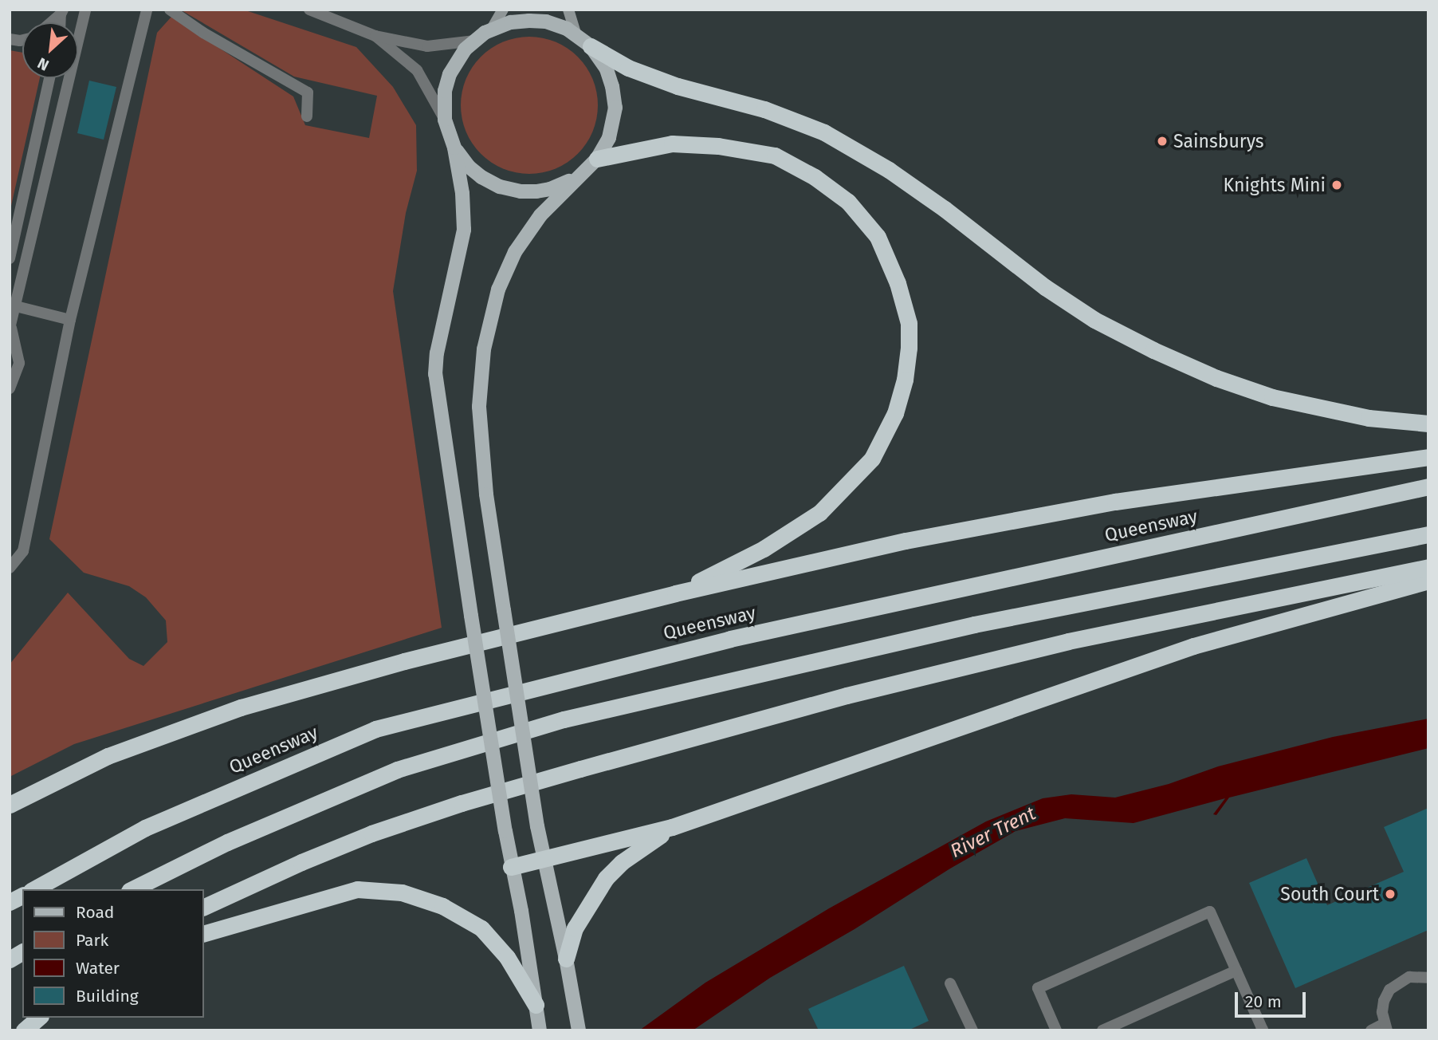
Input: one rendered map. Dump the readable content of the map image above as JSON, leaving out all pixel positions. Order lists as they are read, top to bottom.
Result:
{
  "streets": {
    "highway": ["Queensway"]
  },
  "water": ["River Trent"],
  "places": ["Sainsburys", "Knights Mini", "South Court"],
  "legend": [
    "Road",
    "Park",
    "Water",
    "Building"
  ],
  "scale_bar": "20 m",
  "north": "bottom left"
}
